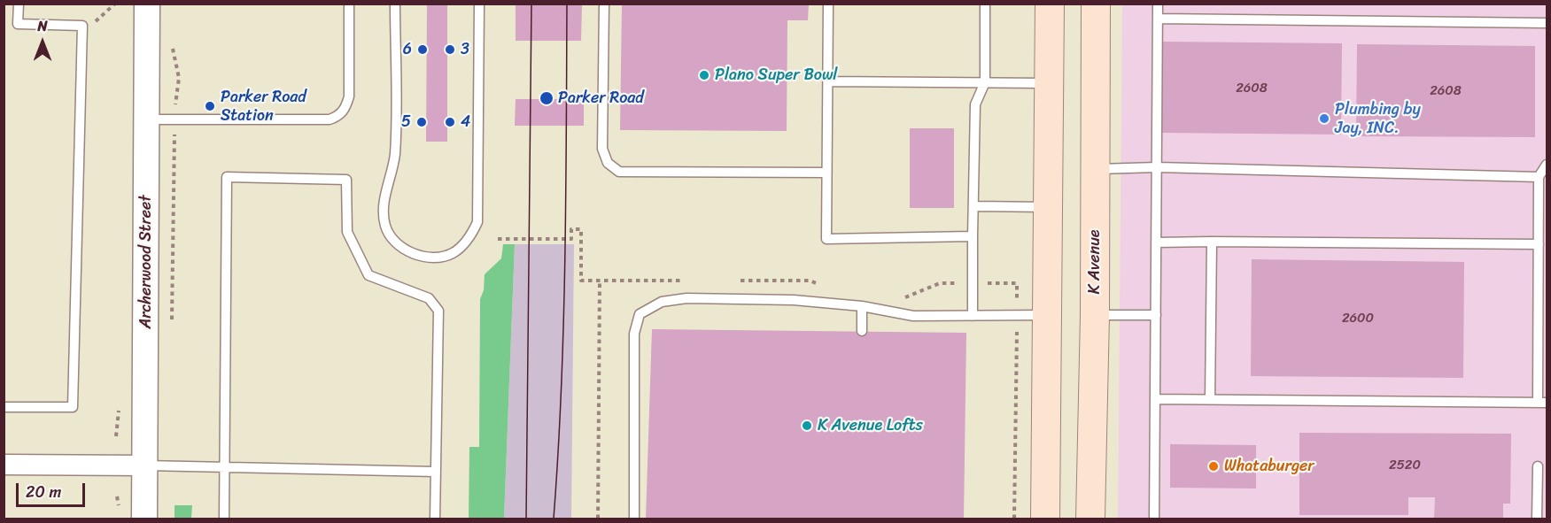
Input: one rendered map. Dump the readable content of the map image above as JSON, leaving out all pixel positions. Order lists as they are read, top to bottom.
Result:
{
  "streets": {
    "main road": ["K Avenue"],
    "street": ["Archerwood Street"]
  },
  "places": [
    "6",
    "3",
    "Plano Super Bowl",
    "Parker Road",
    "Parker Road Station",
    "Plumbing by Jay, INC.",
    "5",
    "4",
    "K Avenue Lofts",
    "Whataburger"
  ],
  "house_numbers": [
    "2608",
    "2608",
    "2600",
    "2520"
  ],
  "scale_bar": "20 m",
  "north": "top"
}
